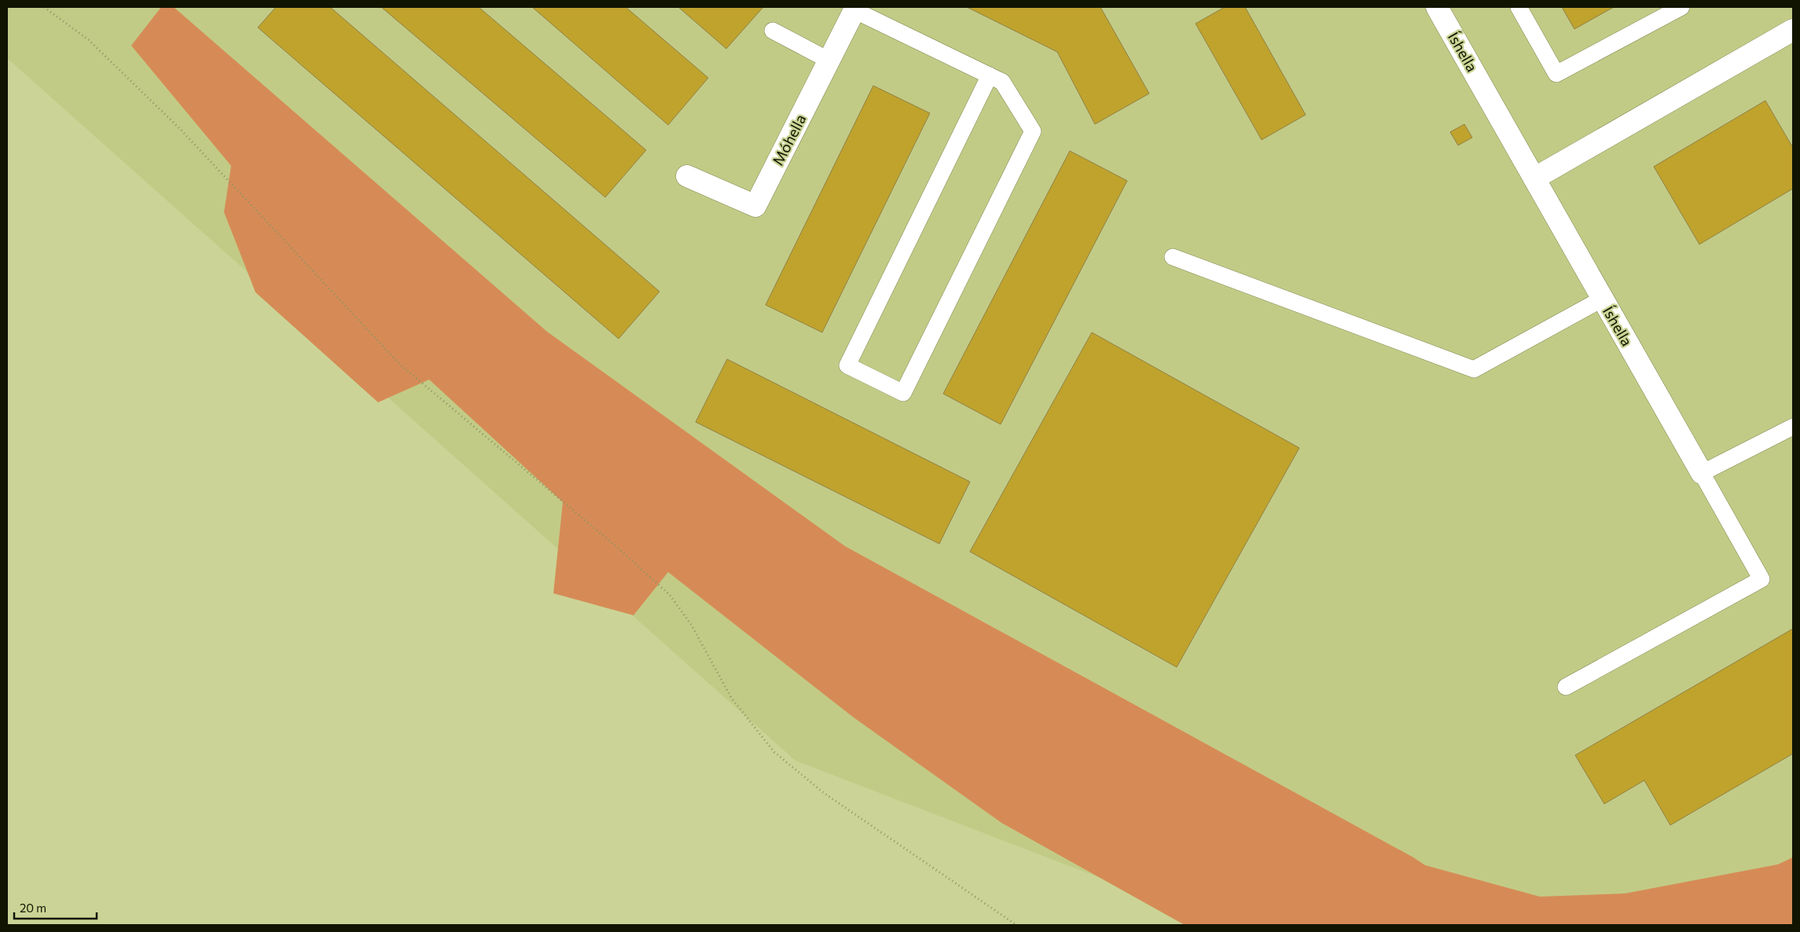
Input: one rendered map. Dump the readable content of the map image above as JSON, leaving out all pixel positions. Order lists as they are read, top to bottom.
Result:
{
  "streets": {
    "street": ["Íshella", "Móhella"]
  },
  "scale_bar": "20 m"
}
